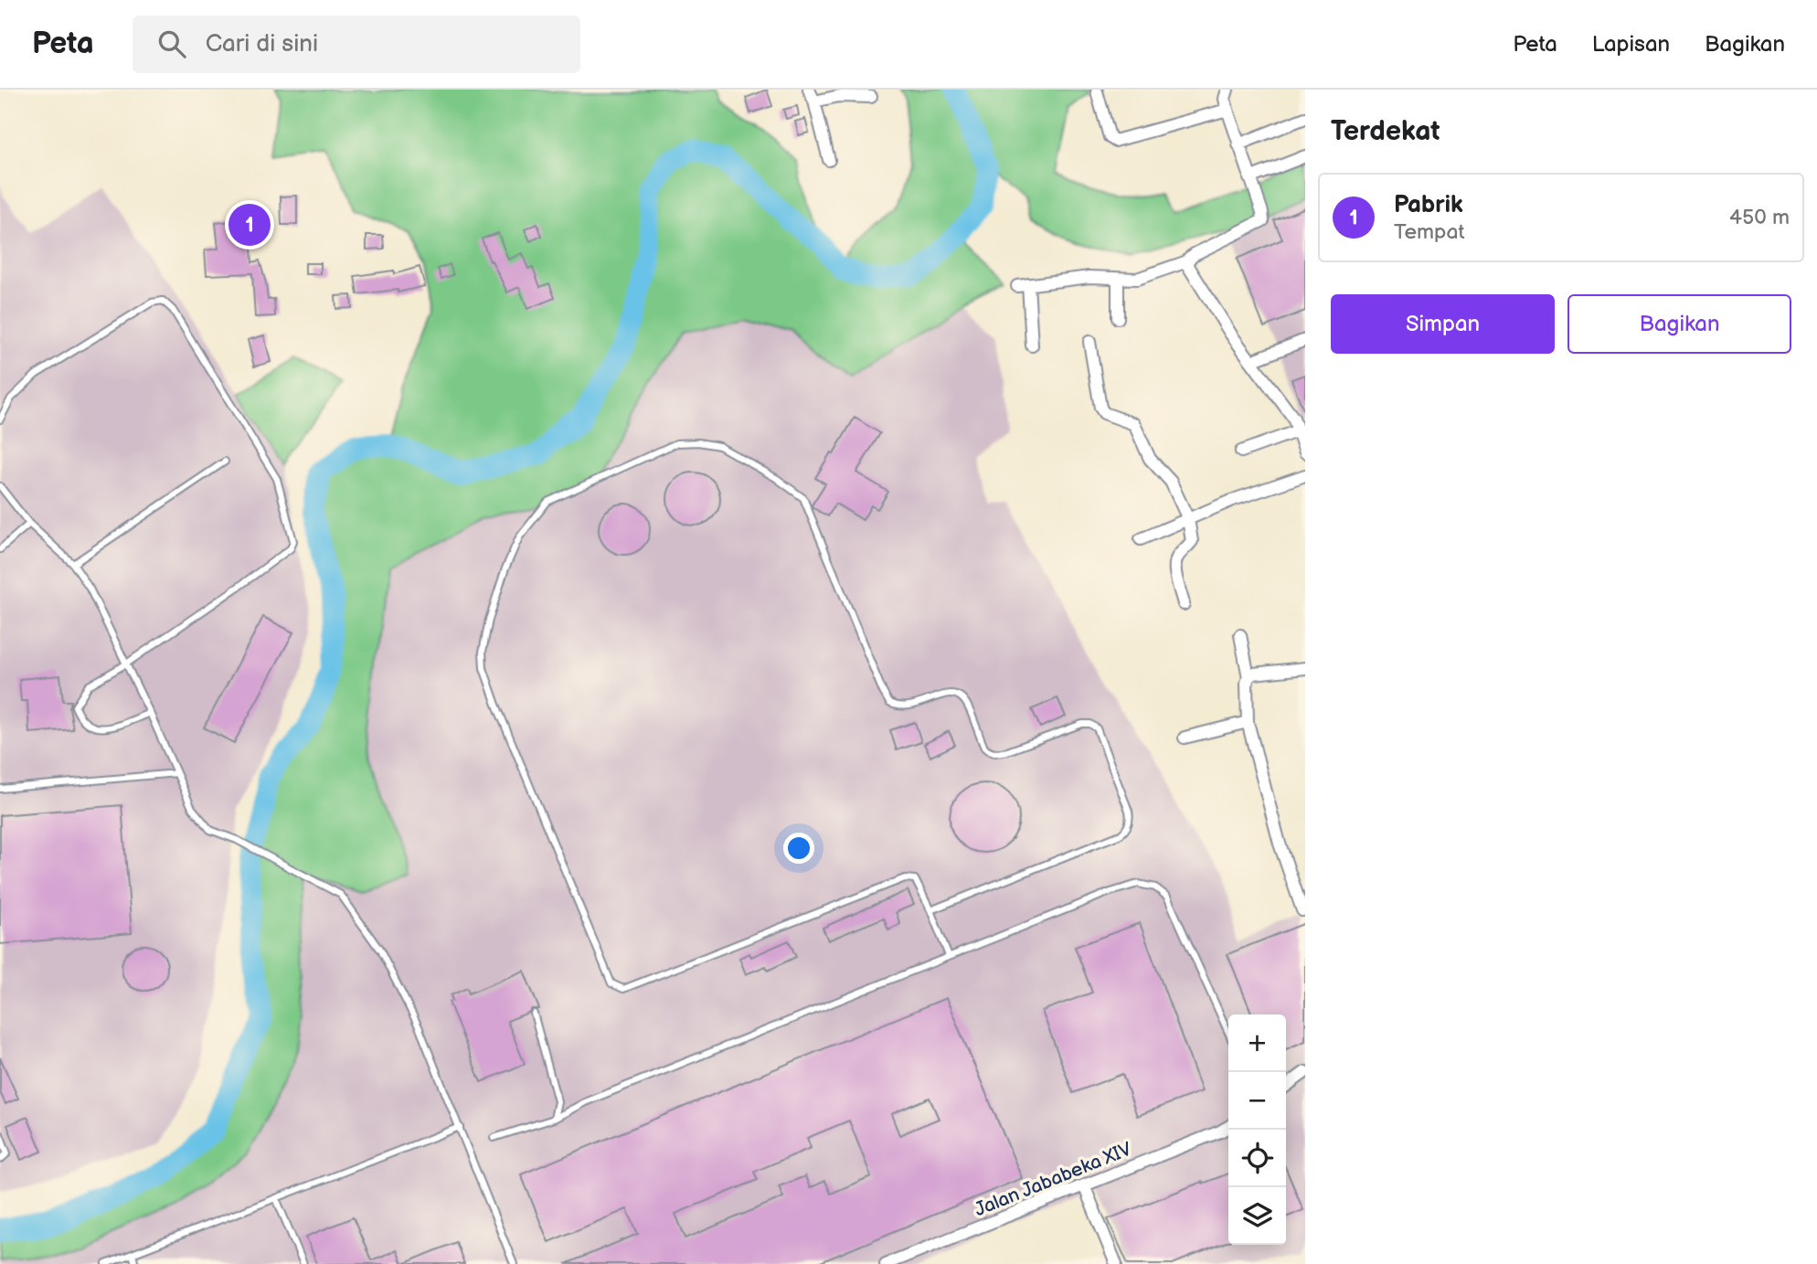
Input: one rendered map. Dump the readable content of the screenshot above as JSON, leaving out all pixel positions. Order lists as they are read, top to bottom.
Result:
{
  "streets": {
    "street": ["Jalan Jababeka XIV"]
  },
  "page": {
    "header": "Peta",
    "search": "Cari di sini",
    "nav": ["Peta", "Lapisan", "Bagikan"],
    "heading": "Terdekat",
    "list": [
      {
        "mark": "1",
        "name": "Pabrik",
        "note": "Tempat",
        "value": "450 m"
      }
    ],
    "pins": "1",
    "buttons": ["Simpan", "Bagikan"],
    "map_buttons": ["+", "−"]
  }
}
